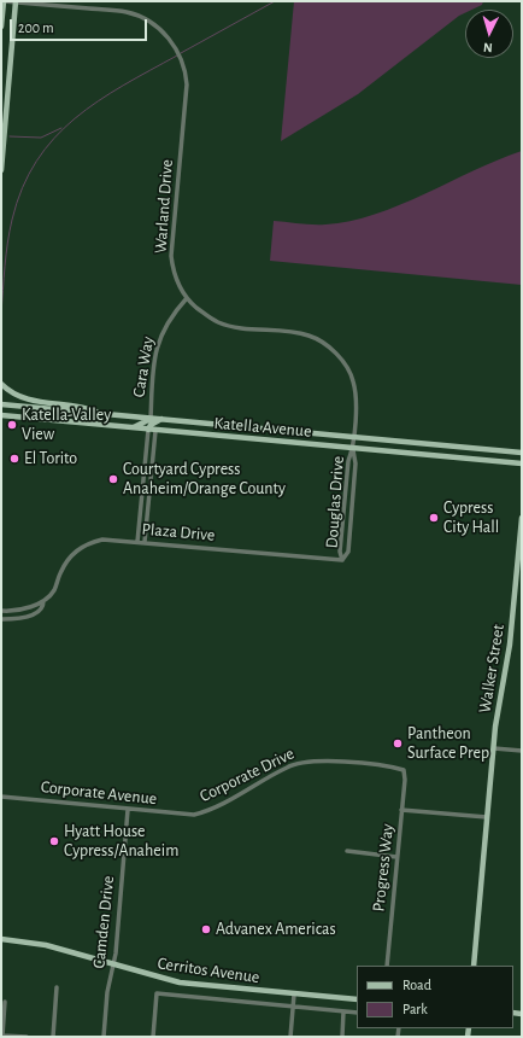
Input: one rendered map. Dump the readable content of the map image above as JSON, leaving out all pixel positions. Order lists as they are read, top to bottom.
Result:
{
  "streets": {
    "main road": ["Katella Avenue", "Walker Street", "Cerritos Avenue"],
    "street": [
      "Warland Drive",
      "Cara Way",
      "Douglas Drive",
      "Plaza Drive",
      "Corporate Drive",
      "Corporate Avenue",
      "Progress Way",
      "Camden Drive"
    ]
  },
  "crossings": [
    ["Warland Drive", "Cara Way"],
    ["Warland Drive", "Katella Avenue"],
    ["Warland Drive", "Douglas Drive"],
    ["Cara Way", "Katella Avenue"],
    ["Katella Avenue", "Douglas Drive"],
    ["Douglas Drive", "Plaza Drive"],
    ["Corporate Drive", "Corporate Avenue"],
    ["Corporate Drive", "Progress Way"],
    ["Corporate Avenue", "Camden Drive"],
    ["Camden Drive", "Cerritos Avenue"]
  ],
  "places": [
    "Katella-Valley View",
    "El Torito",
    "Courtyard Cypress Anaheim/Orange County",
    "Cypress City Hall",
    "Pantheon Surface Prep",
    "Hyatt House Cypress/Anaheim",
    "Advanex Americas"
  ],
  "legend": ["Road", "Park"],
  "scale_bar": "200 m",
  "north": "bottom"
}
